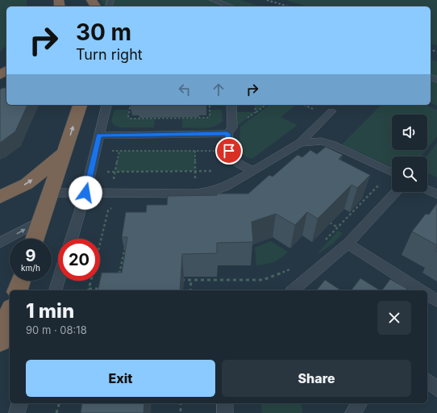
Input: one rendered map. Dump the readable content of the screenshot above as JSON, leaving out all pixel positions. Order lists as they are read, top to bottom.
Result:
{
  "page": {
    "turn": ["30 m", "Turn right"],
    "speed": "9 km/h",
    "limit": "20",
    "heading": ["1 min", "90 m · 08:18"],
    "buttons": ["Exit", "Share"]
  }
}
